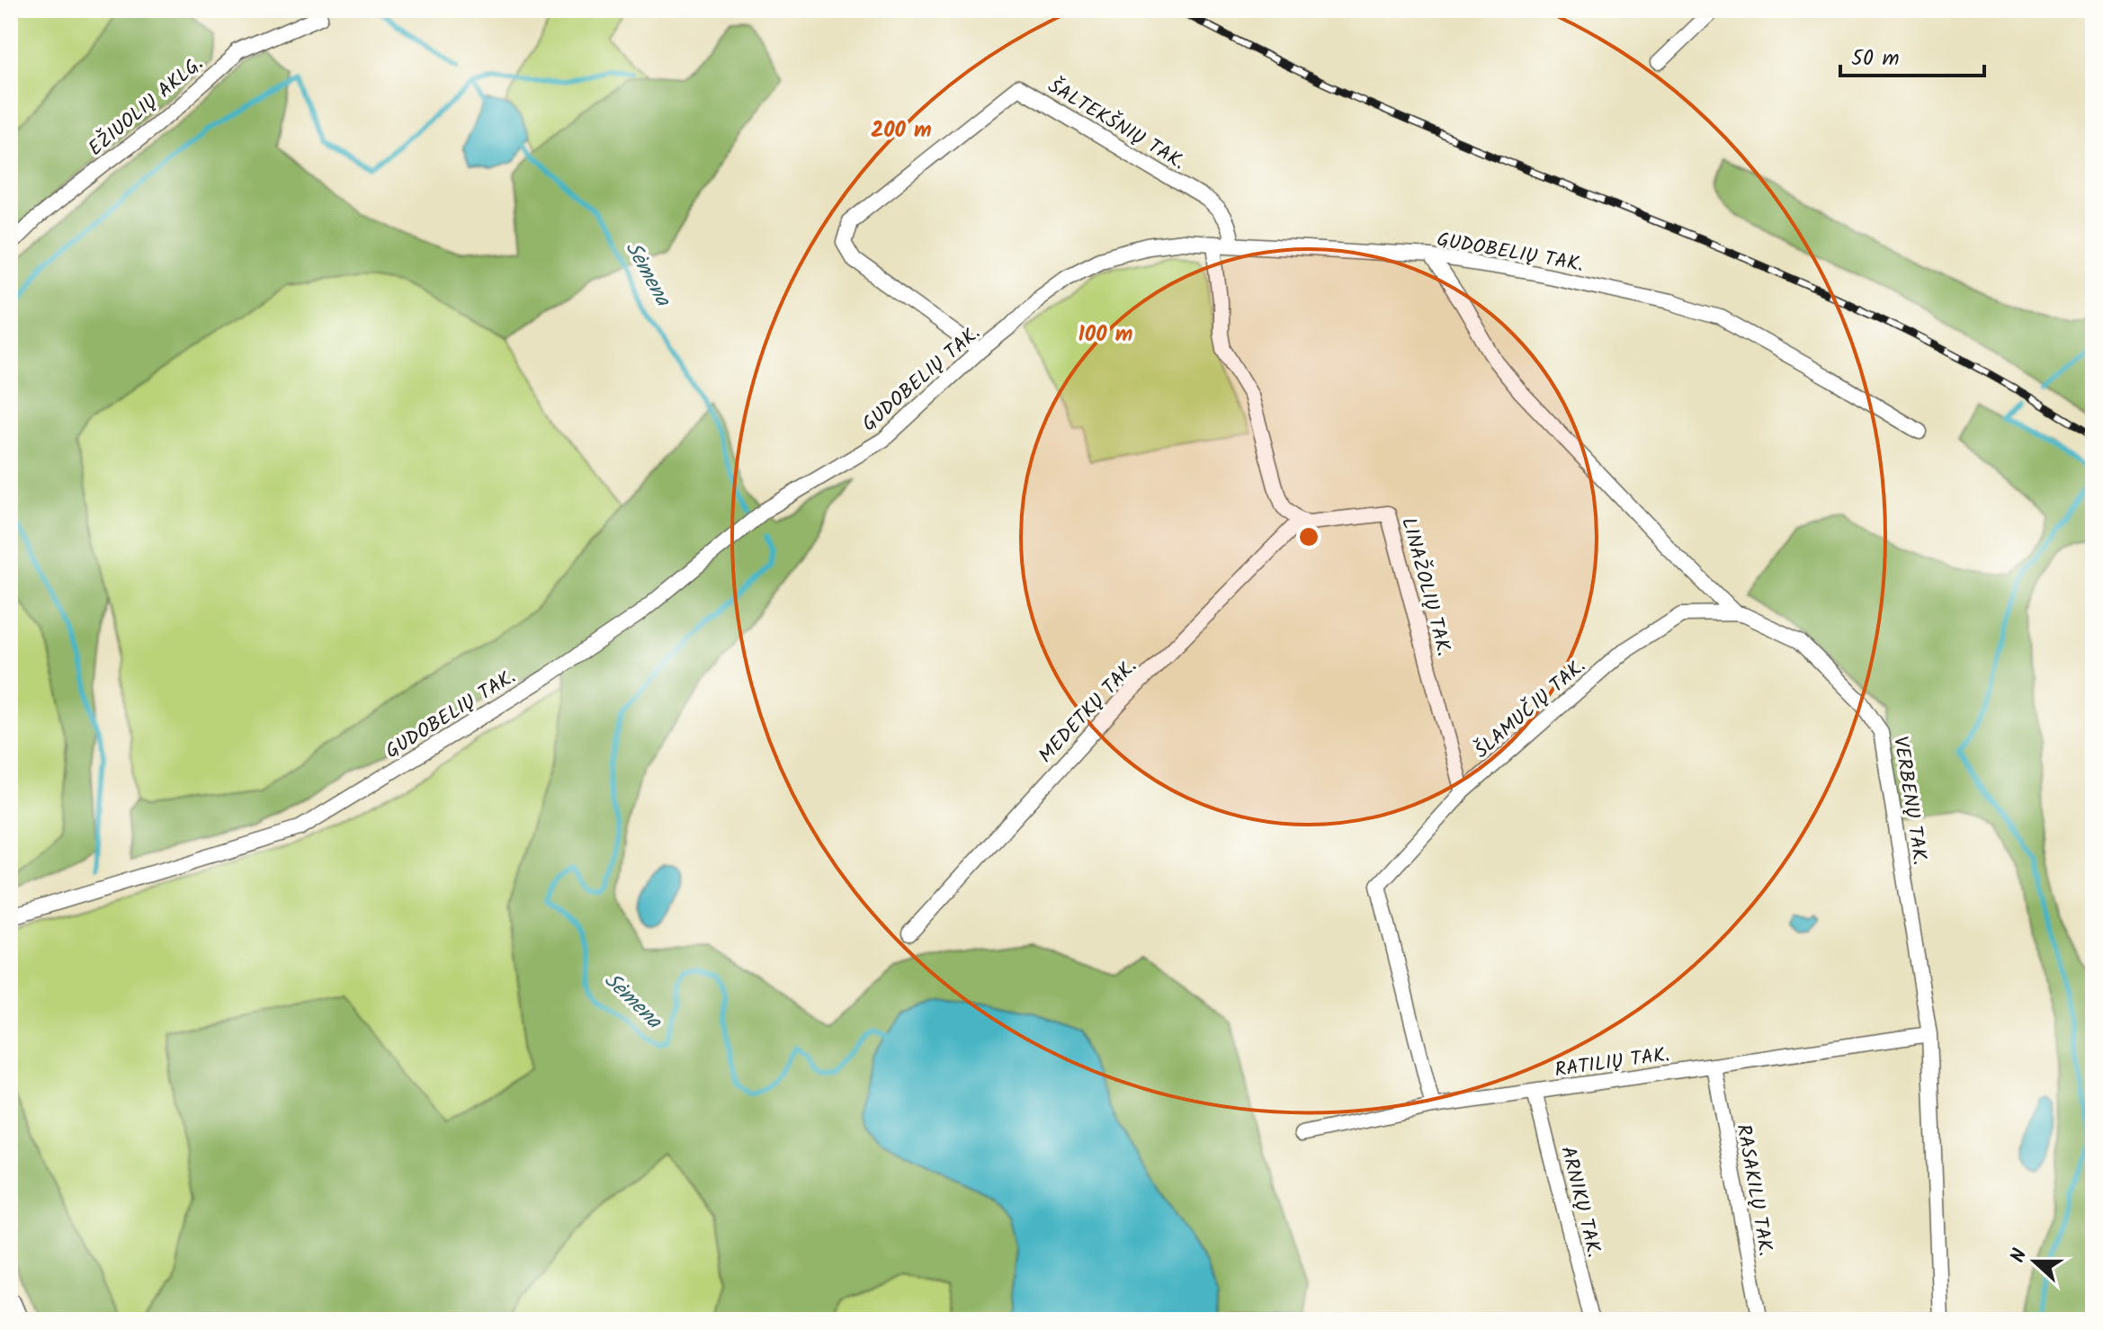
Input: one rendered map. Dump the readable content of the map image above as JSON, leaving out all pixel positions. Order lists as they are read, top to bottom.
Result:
{
  "streets": {
    "street": [
      "EŽIUOLIŲ AKLG.",
      "ŠALTEKŠNIŲ TAK.",
      "GUDOBELIŲ TAK.",
      "LINAŽOLIŲ TAK.",
      "ŠLAMUČIŲ TAK.",
      "MEDETKŲ TAK.",
      "VERBENŲ TAK.",
      "RATILIŲ TAK.",
      "RASAKILŲ TAK.",
      "ARNIKŲ TAK."
    ]
  },
  "crossings": [
    ["ŠALTEKŠNIŲ TAK.", "GUDOBELIŲ TAK."],
    ["GUDOBELIŲ TAK.", "VERBENŲ TAK."],
    ["LINAŽOLIŲ TAK.", "ŠLAMUČIŲ TAK."],
    ["LINAŽOLIŲ TAK.", "MEDETKŲ TAK."],
    ["ŠLAMUČIŲ TAK.", "VERBENŲ TAK."],
    ["ŠLAMUČIŲ TAK.", "RATILIŲ TAK."],
    ["VERBENŲ TAK.", "RATILIŲ TAK."],
    ["RATILIŲ TAK.", "RASAKILŲ TAK."],
    ["RATILIŲ TAK.", "ARNIKŲ TAK."]
  ],
  "water": ["Sėmena"],
  "scale_bar": "50 m",
  "north": "left",
  "rings": ["200 m", "100 m"]
}
